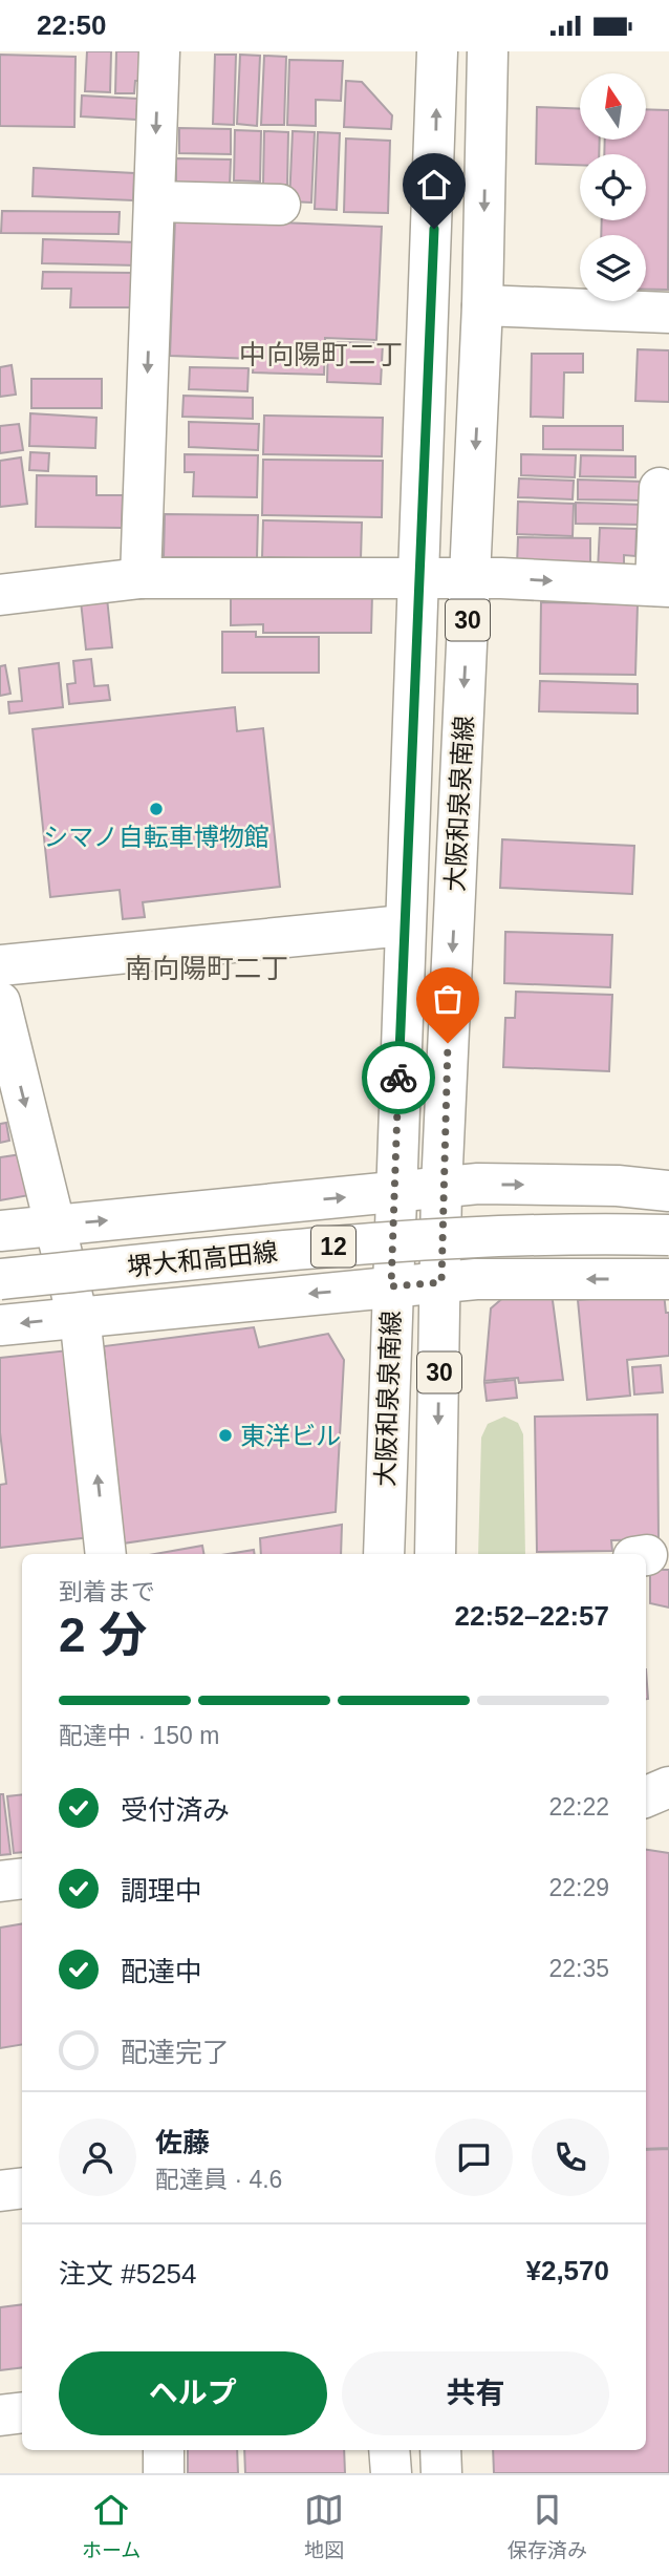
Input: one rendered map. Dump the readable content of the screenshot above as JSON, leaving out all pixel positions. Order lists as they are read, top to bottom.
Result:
{
  "streets": {
    "street": [
      "30",
      "大阪和泉泉南線",
      "12",
      "堺大和高田線"
    ]
  },
  "districts": ["中向陽町二丁", "南向陽町二丁"],
  "places": ["シマノ自転車博物館", "東洋ビル"],
  "north": "top",
  "page": {
    "status": "22:50",
    "heading": ["2 分", "到着まで", "22:52–22:57"],
    "panel": [
      "佐藤",
      "配達員 · 4.6",
      "注文 #5254",
      "¥2,570"
    ],
    "bar": "配達中 · 150 m",
    "list": [
      ["受付済み", "22:22"],
      ["調理中", "22:29"],
      ["配達中", "22:35"],
      "配達完了"
    ],
    "buttons": ["ヘルプ", "共有"],
    "tabs": ["ホーム", "地図", "保存済み"]
  }
}
